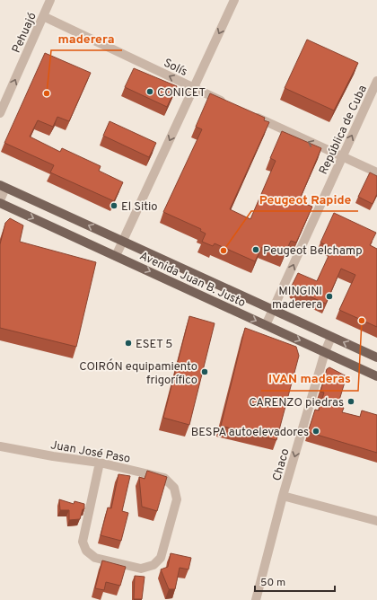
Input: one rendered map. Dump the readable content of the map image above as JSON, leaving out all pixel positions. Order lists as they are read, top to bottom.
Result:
{
  "streets": {
    "main road": ["Avenida Juan B. Justo"],
    "street": [
      "Pehuajó",
      "Solís",
      "República de Cuba",
      "Juan José Paso",
      "Chaco"
    ]
  },
  "crossings": [
    ["Pehuajó", "Solís"],
    ["República de Cuba", "Avenida Juan B. Justo"],
    ["Avenida Juan B. Justo", "Chaco"]
  ],
  "one_way": [
    "Pehuajó",
    "Solís",
    "República de Cuba",
    "Chaco"
  ],
  "places": [
    "CONICET",
    "maderera",
    "El Sitio",
    "Peugeot Belchamp",
    "Peugeot Rapide",
    "MINGINI maderera",
    "IVAN maderas",
    "ESET 5",
    "COIRÓN equipamiento frigorífico",
    "CARENZO piedras",
    "BESPA autoelevadores"
  ],
  "scale_bar": "50 m"
}
